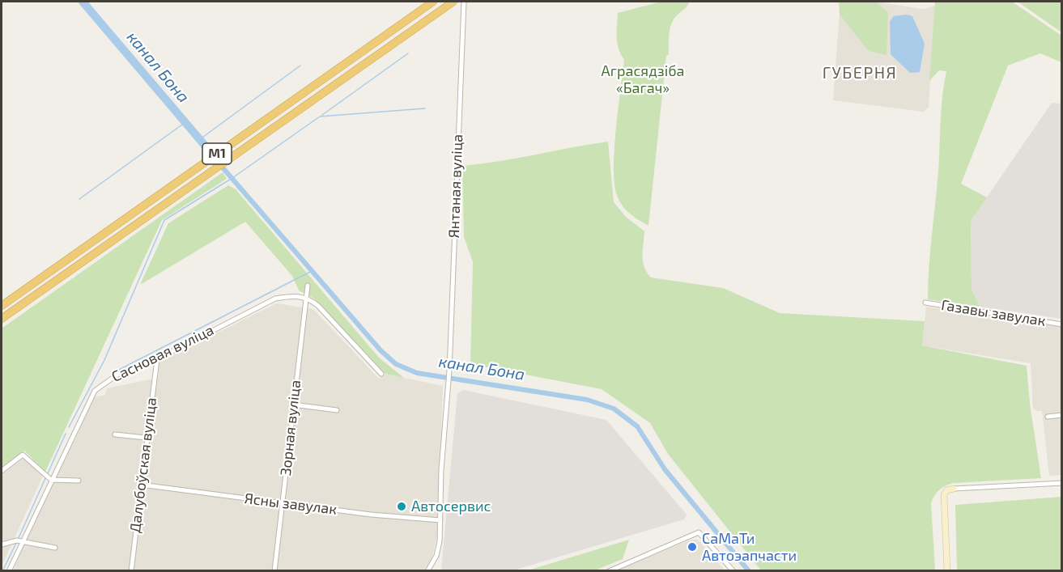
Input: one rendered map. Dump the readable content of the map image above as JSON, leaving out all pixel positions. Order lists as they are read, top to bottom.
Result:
{
  "streets": {
    "highway": ["М1"],
    "street": [
      "Янтаная вуліца",
      "Газавы завулак",
      "Сасновая вуліца",
      "Зорная вуліца",
      "Далубоўская вуліца",
      "Ясны завулак"
    ]
  },
  "crossings": [
    ["Янтаная вуліца", "Ясны завулак"],
    ["Сасновая вуліца", "Зорная вуліца"],
    ["Сасновая вуліца", "Далубоўская вуліца"],
    ["Зорная вуліца", "Ясны завулак"],
    ["Далубоўская вуліца", "Ясны завулак"]
  ],
  "districts": ["ГУБЕРНЯ"],
  "water": ["канал Бона"],
  "parks": ["Аграсядзіба «Багач»"],
  "places": ["Автосервис", "СаМаТи Автоэапчасти"]
}
